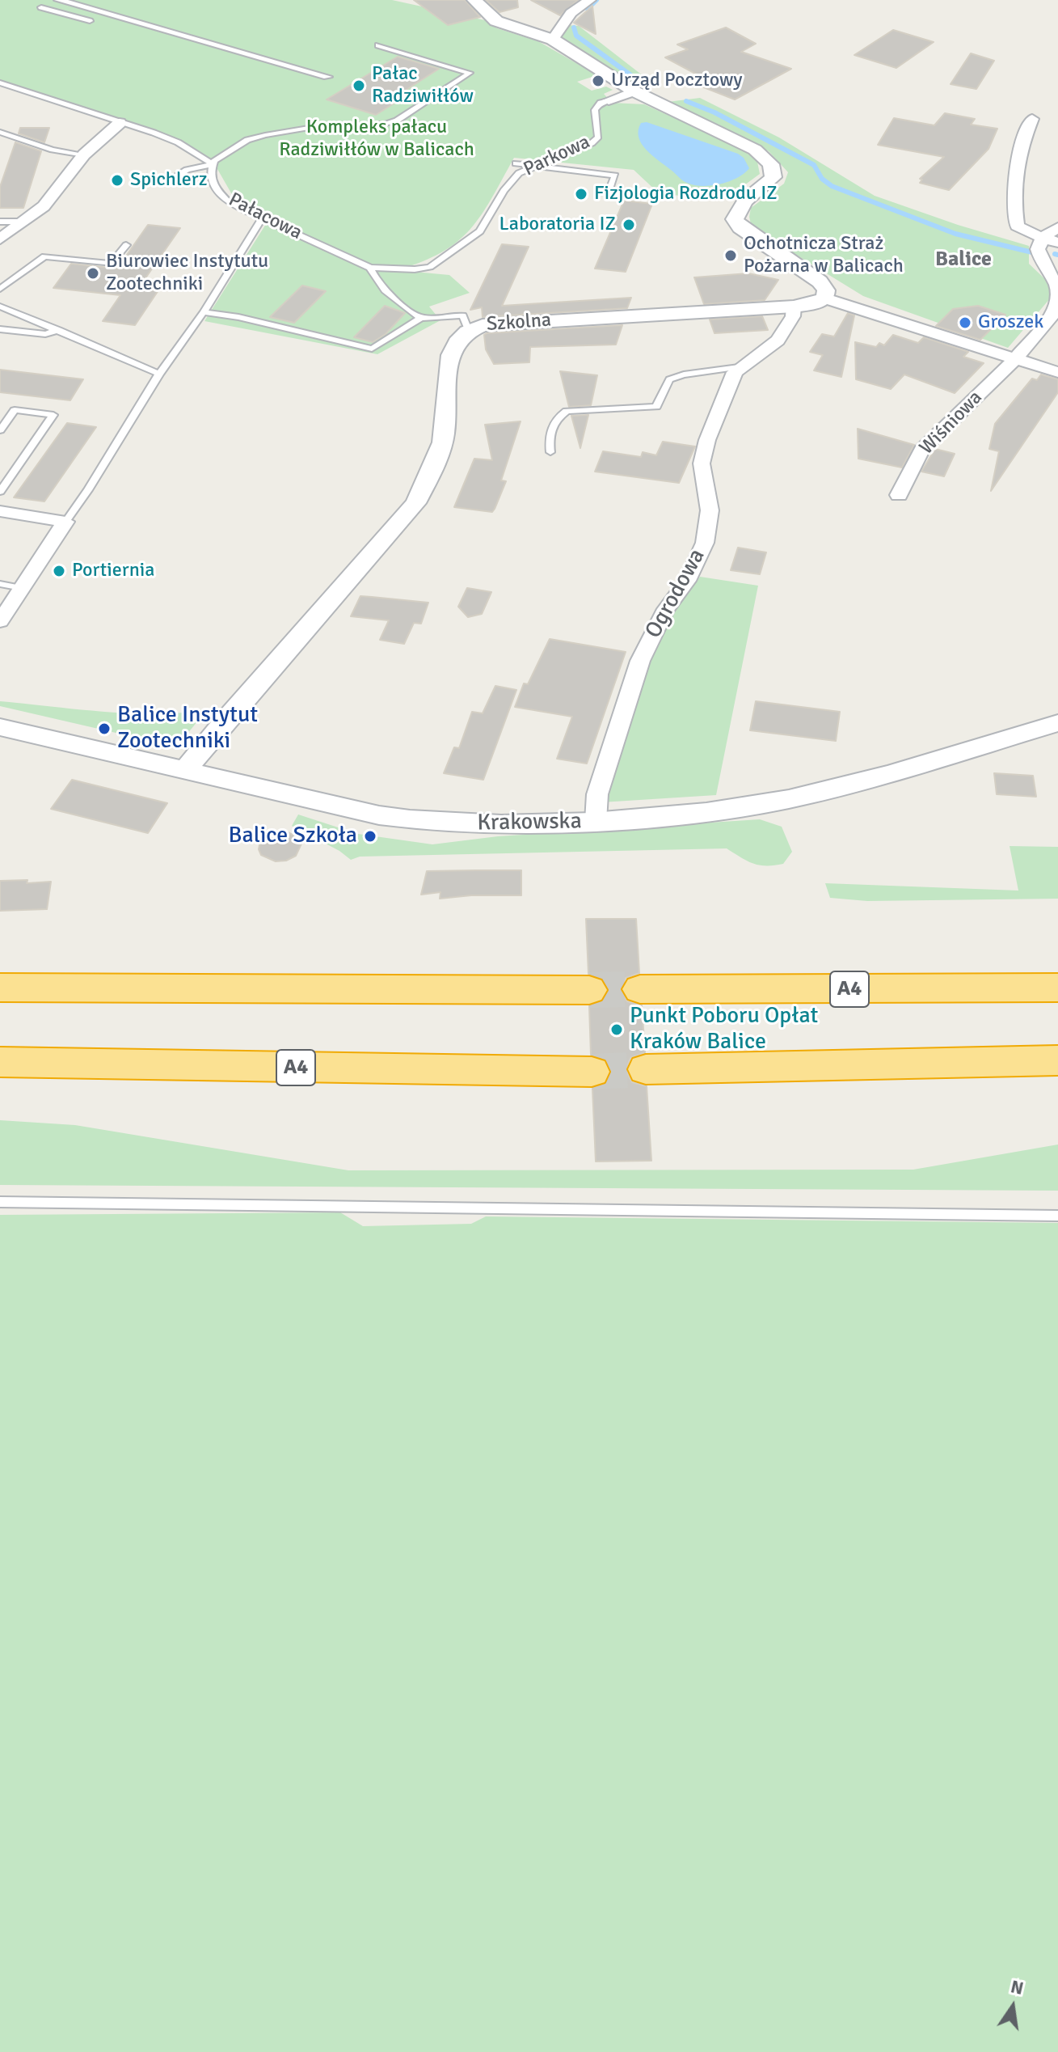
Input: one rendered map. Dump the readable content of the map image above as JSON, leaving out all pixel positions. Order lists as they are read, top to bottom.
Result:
{
  "streets": {
    "highway": ["A4"],
    "street": [
      "Parkowa",
      "Szkolna",
      "Wiśniowa",
      "Ogrodowa",
      "Krakowska"
    ],
    "lane": ["Pałacowa"]
  },
  "crossings": [
    ["Parkowa", "Pałacowa"],
    ["Szkolna", "Krakowska"],
    ["Ogrodowa", "Krakowska"]
  ],
  "districts": ["Balice"],
  "parks": ["Kompleks pałacu Radziwiłłów w Balicach"],
  "places": [
    "Urząd Pocztowy",
    "Pałac Radziwiłłów",
    "Spichlerz",
    "Fizjologia Rozdrodu IZ",
    "Laboratoria IZ",
    "Ochotnicza Straż Pożarna w Balicach",
    "Biurowiec Instytutu Zootechniki",
    "Groszek",
    "Portiernia",
    "Balice Instytut Zootechniki",
    "Balice Szkoła",
    "Punkt Poboru Opłat Kraków Balice"
  ],
  "north": "top"
}
